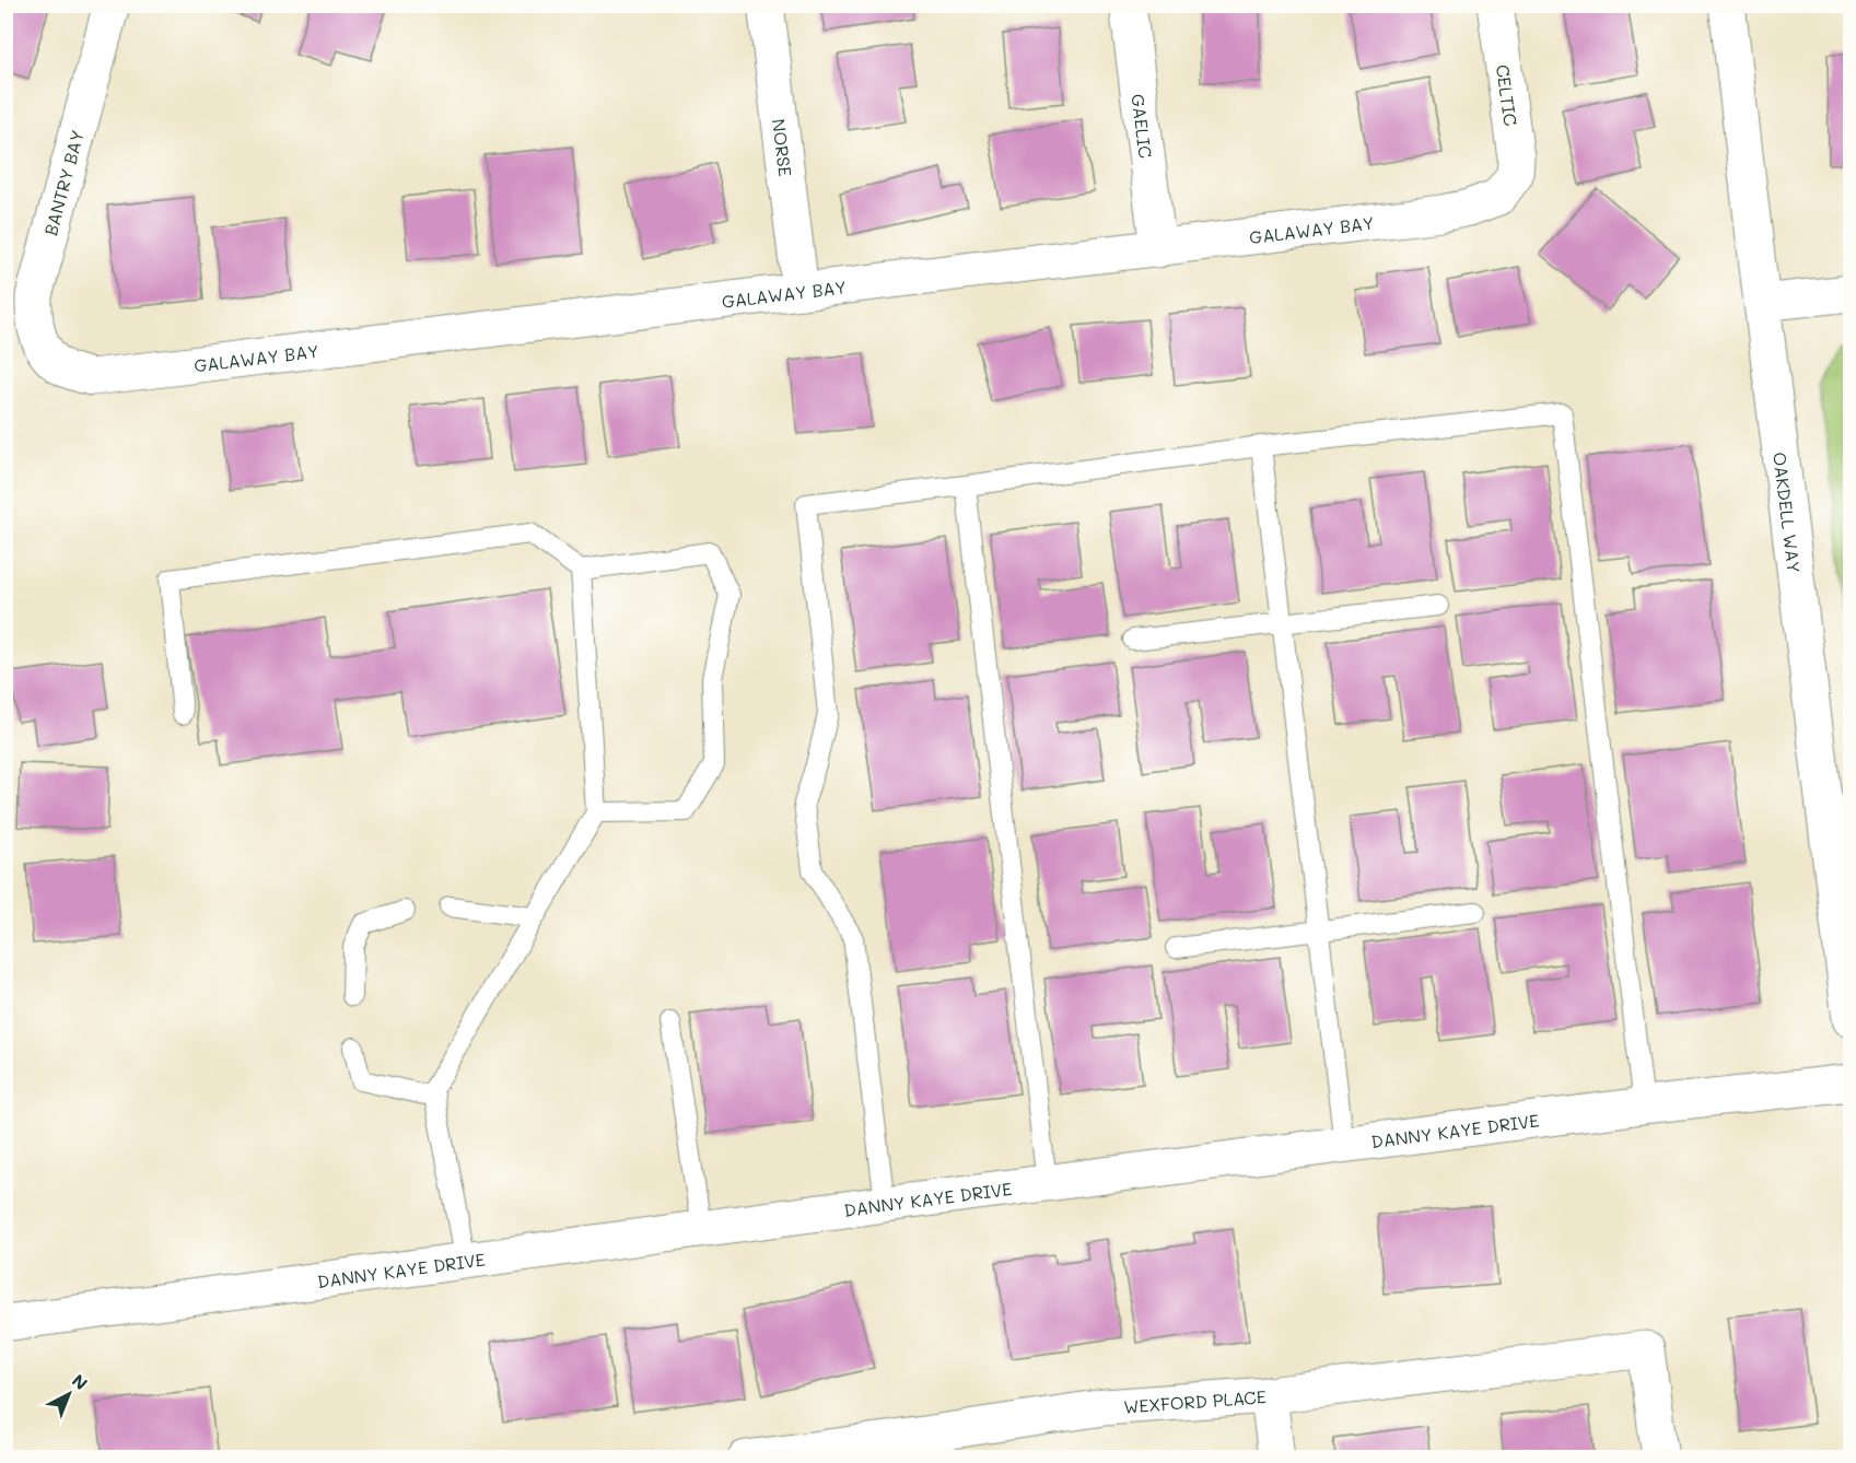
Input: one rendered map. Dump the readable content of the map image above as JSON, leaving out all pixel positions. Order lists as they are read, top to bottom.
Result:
{
  "streets": {
    "street": [
      "CELTIC",
      "GAELIC",
      "NORSE",
      "BANTRY BAY",
      "GALAWAY BAY",
      "OAKDELL WAY",
      "DANNY KAYE DRIVE",
      "WEXFORD PLACE"
    ]
  },
  "crossings": [
    ["CELTIC", "GALAWAY BAY"],
    ["GAELIC", "GALAWAY BAY"],
    ["NORSE", "GALAWAY BAY"],
    ["BANTRY BAY", "GALAWAY BAY"]
  ],
  "north": "top right"
}
